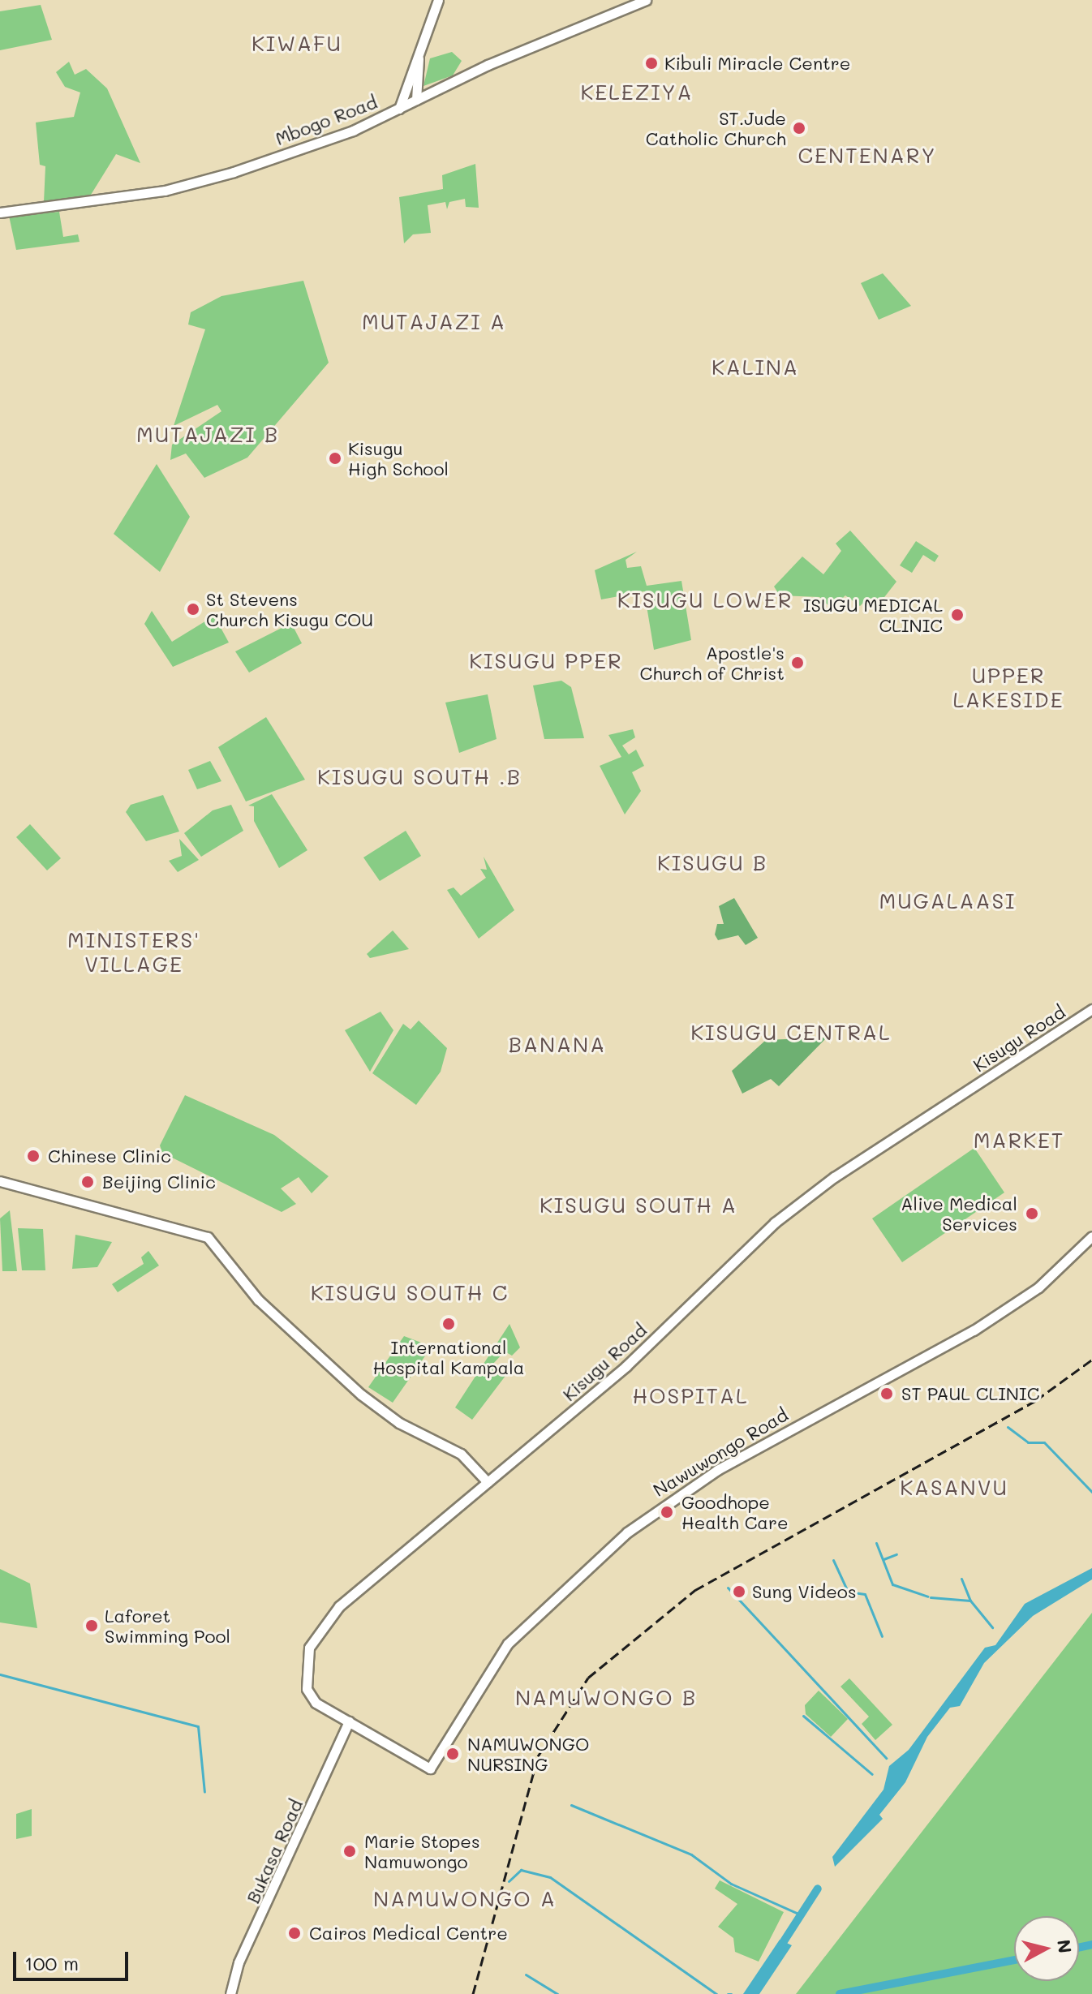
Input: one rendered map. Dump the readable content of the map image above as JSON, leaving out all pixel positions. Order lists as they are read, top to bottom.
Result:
{
  "streets": {
    "street": [
      "Mbogo Road",
      "Kisugu Road",
      "Nawuwongo Road",
      "Bukasa Road"
    ]
  },
  "crossings": [
    ["Kisugu Road", "Nawuwongo Road"],
    ["Kisugu Road", "Bukasa Road"]
  ],
  "districts": [
    "KIWAFU",
    "KELEZIYA",
    "CENTENARY",
    "MUTAJAZI A",
    "KALINA",
    "MUTAJAZI B",
    "KISUGU LOWER",
    "KISUGU PPER",
    "UPPER LAKESIDE",
    "KISUGU SOUTH .B",
    "KISUGU B",
    "MUGALAASI",
    "MINISTERS' VILLAGE",
    "KISUGU CENTRAL",
    "BANANA",
    "MARKET",
    "KISUGU SOUTH A",
    "KISUGU SOUTH C",
    "HOSPITAL",
    "KASANVU",
    "NAMUWONGO B",
    "NAMUWONGO A"
  ],
  "places": [
    "Kibuli Miracle Centre",
    "ST.Jude Catholic Church",
    "Kisugu High School",
    "St Stevens Church Kisugu COU",
    "ISUGU MEDICAL CLINIC",
    "Apostle's Church of Christ",
    "Chinese Clinic",
    "Beijing Clinic",
    "Alive Medical Services",
    "International Hospital Kampala",
    "ST PAUL CLINIC",
    "Goodhope Health Care",
    "Sung Videos",
    "Laforet Swimming Pool",
    "NAMUWONGO NURSING",
    "Marie Stopes Namuwongo",
    "Cairos Medical Centre"
  ],
  "scale_bar": "100 m",
  "north": "right"
}
